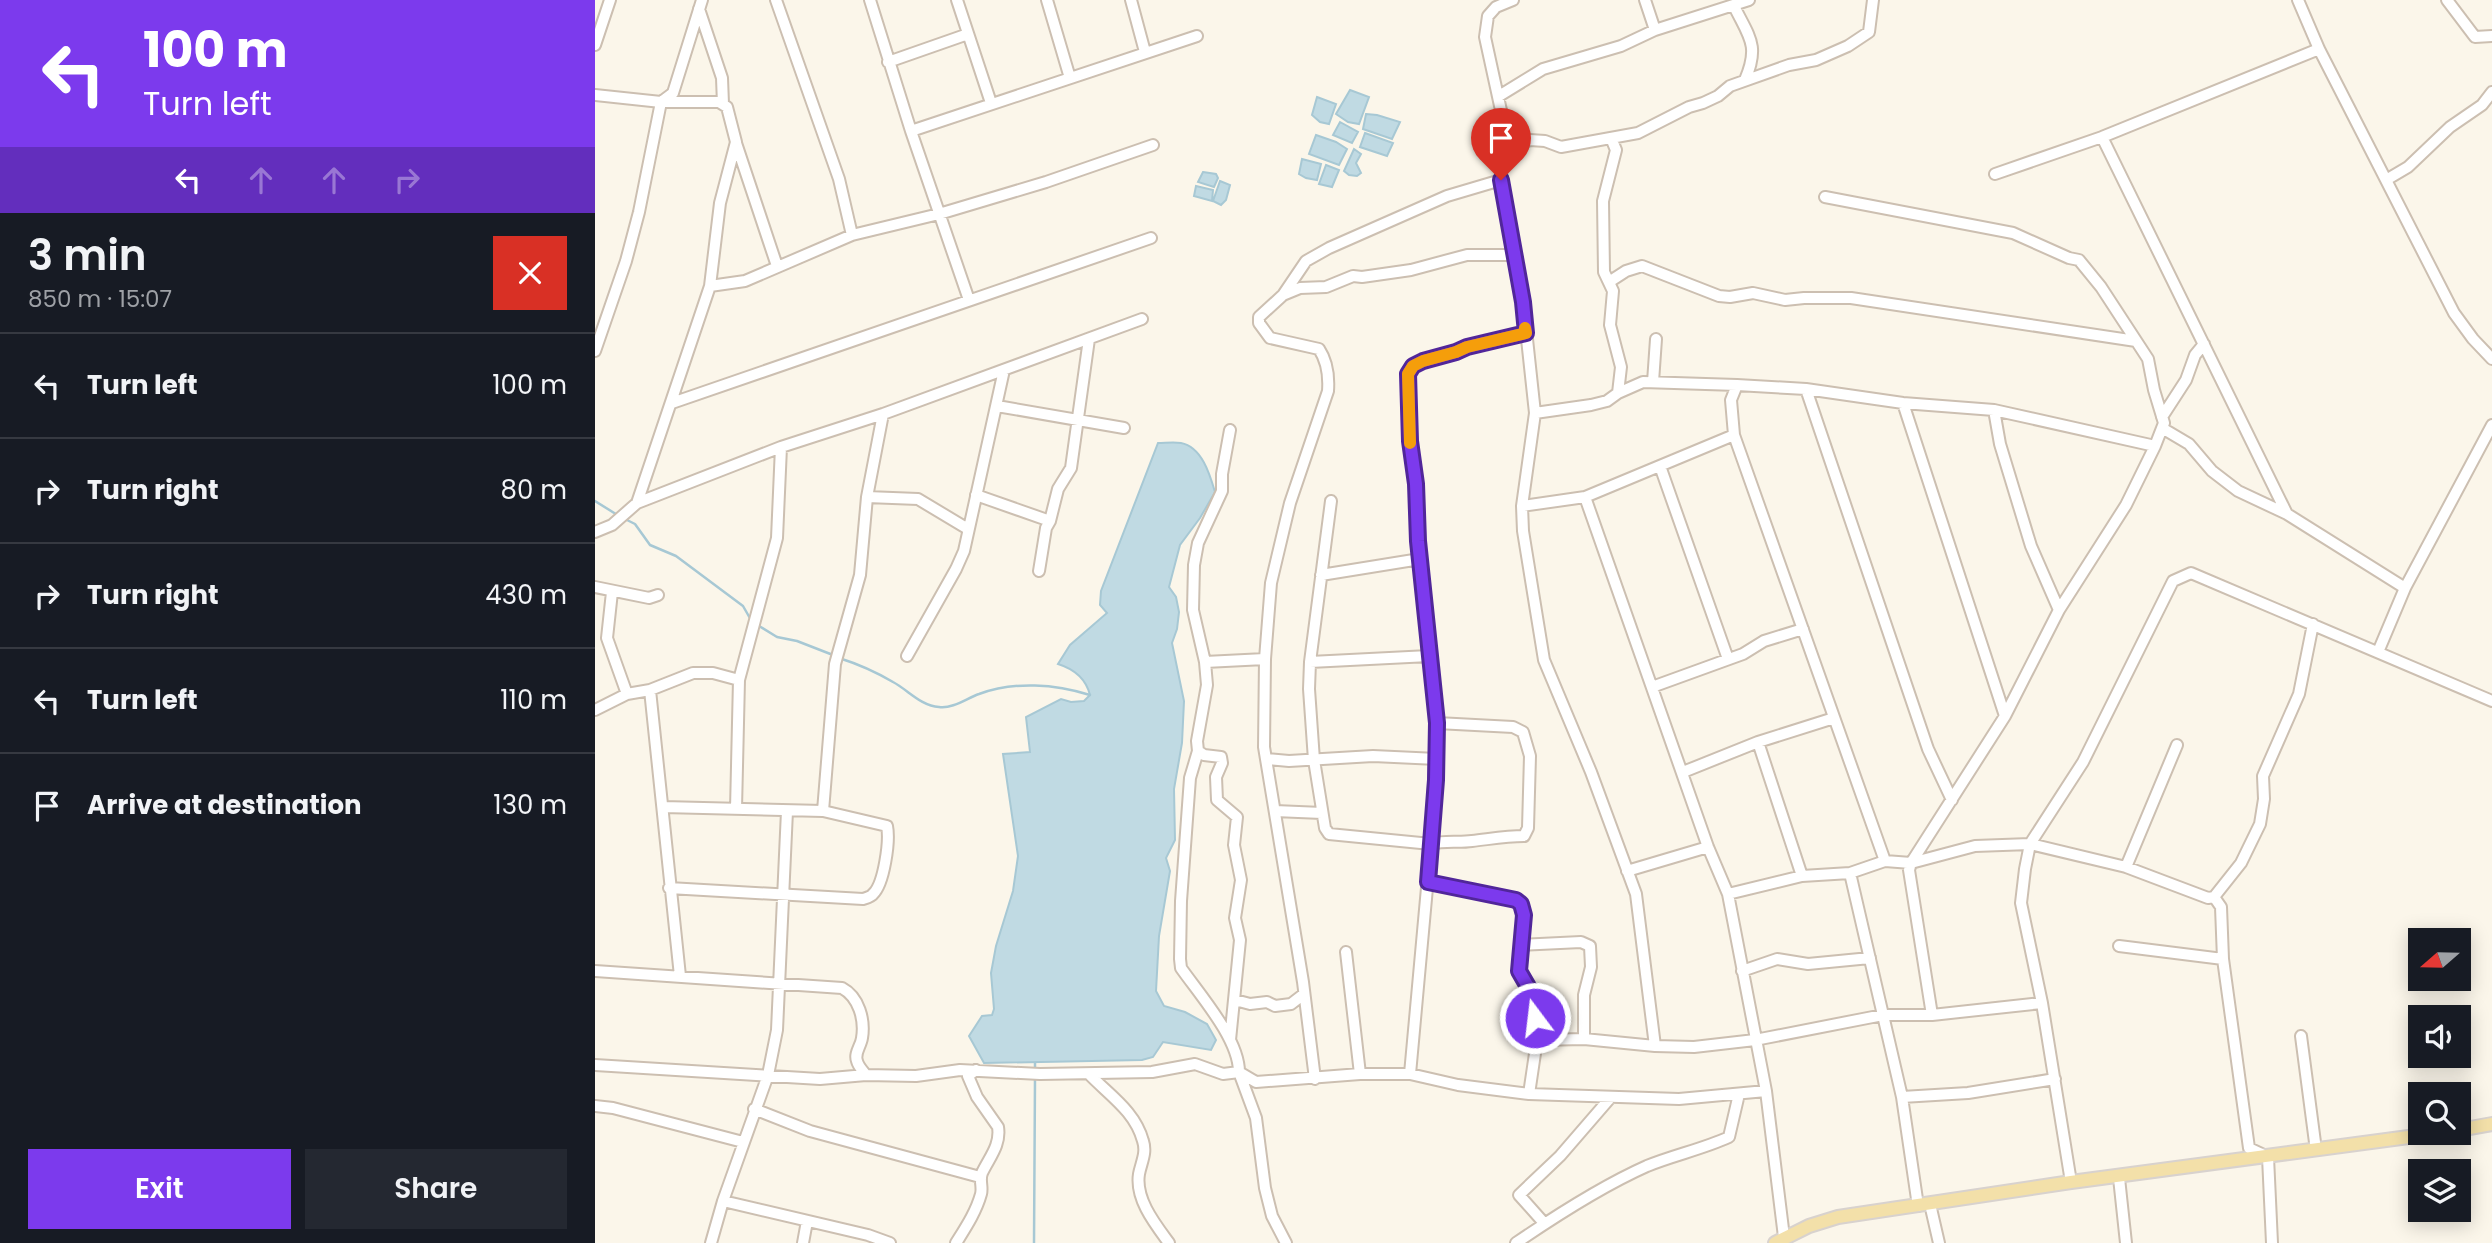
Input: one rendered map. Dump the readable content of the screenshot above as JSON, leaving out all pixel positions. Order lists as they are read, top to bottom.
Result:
{
  "north": "left",
  "page": {
    "turn": ["100 m", "Turn left"],
    "heading": ["3 min", "850 m · 15:07"],
    "list": [
      {
        "name": "Turn left",
        "value": "100 m"
      },
      {
        "name": "Turn right",
        "value": "80 m"
      },
      {
        "name": "Turn right",
        "value": "430 m"
      },
      {
        "name": "Turn left",
        "value": "110 m"
      },
      {
        "name": "Arrive at destination",
        "value": "130 m"
      }
    ],
    "buttons": ["Exit", "Share"]
  }
}
